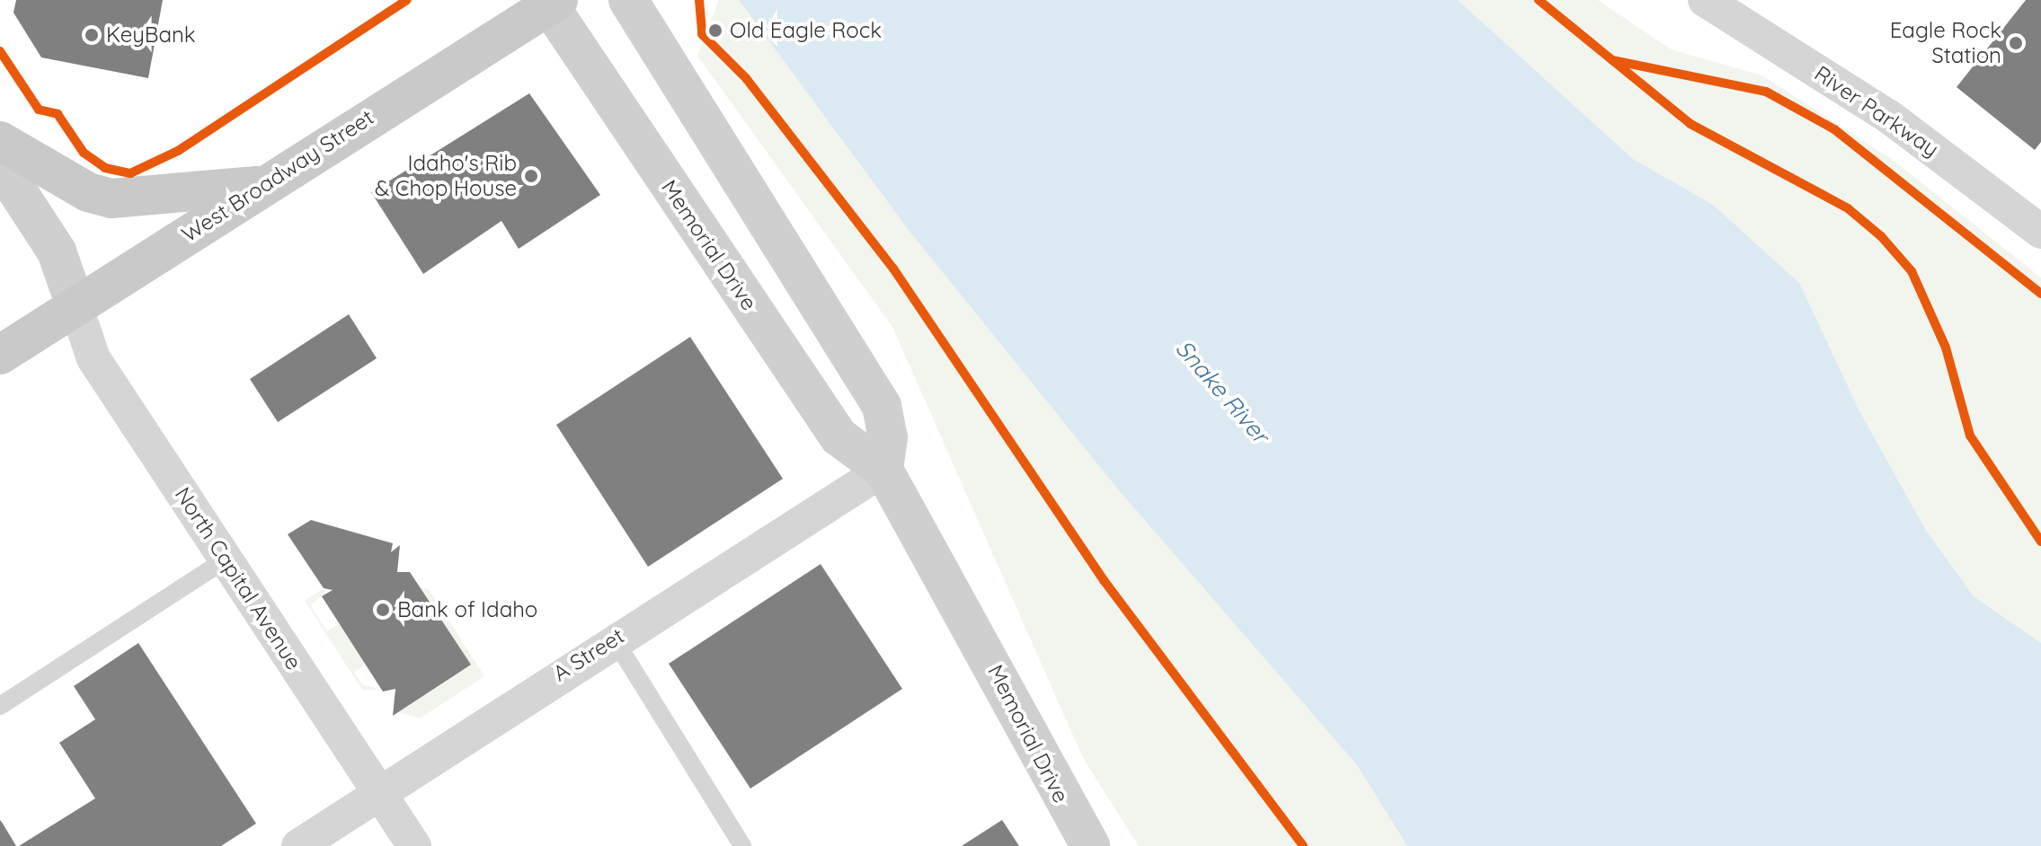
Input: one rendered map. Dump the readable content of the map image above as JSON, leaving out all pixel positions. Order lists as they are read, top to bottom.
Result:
{
  "streets": {
    "main road": ["West Broadway Street", "Memorial Drive"],
    "street": ["River Parkway", "North Capital Avenue", "A Street"]
  },
  "crossings": [
    ["West Broadway Street", "Memorial Drive"],
    ["West Broadway Street", "North Capital Avenue"],
    ["Memorial Drive", "A Street"],
    ["North Capital Avenue", "A Street"]
  ],
  "water": ["Snake River"],
  "places": [
    "Old Eagle Rock",
    "KeyBank",
    "Eagle Rock Station",
    "Idaho's Rib & Chop House",
    "Bank of Idaho"
  ]
}
